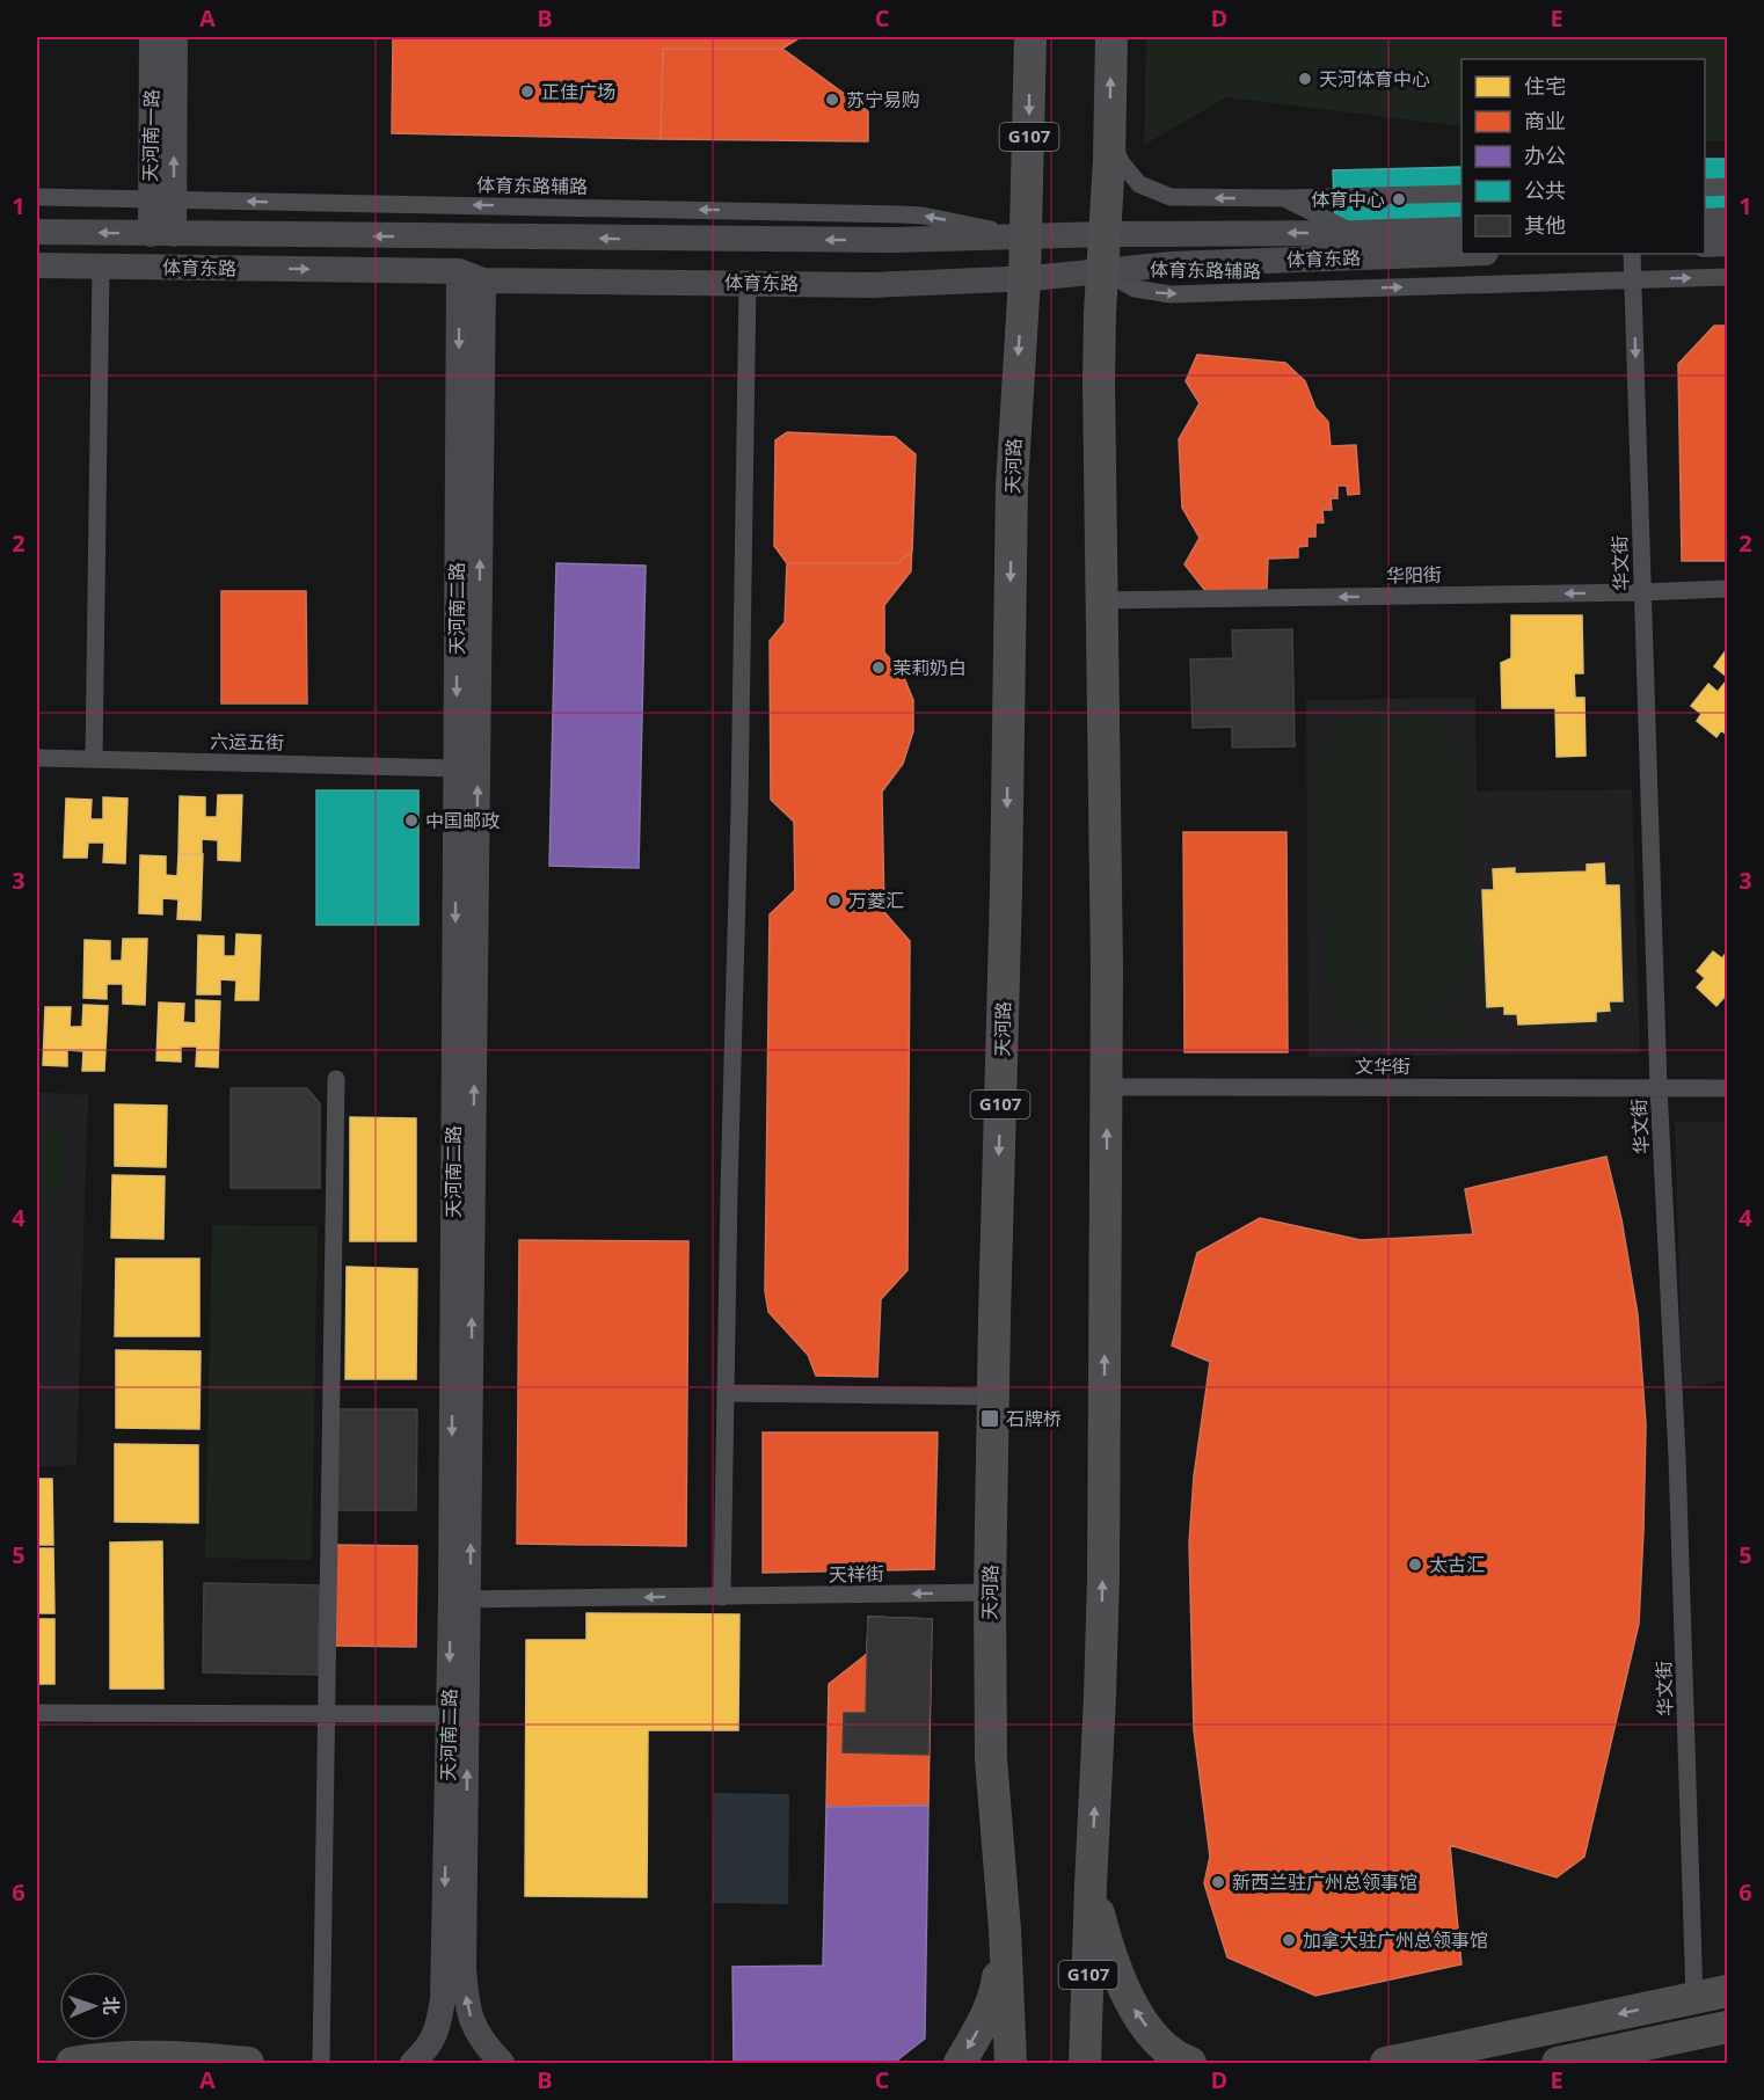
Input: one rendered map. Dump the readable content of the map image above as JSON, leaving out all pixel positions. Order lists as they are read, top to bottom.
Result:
{
  "streets": {
    "highway": ["G107", "天河路"],
    "street": [
      "天河南一路",
      "体育东路辅路",
      "体育东路",
      "华文街",
      "华阳街",
      "天河南二路",
      "六运五街",
      "文华街",
      "天祥街"
    ]
  },
  "crossings": [
    ["天河南一路", "体育东路辅路"],
    ["G107", "体育东路辅路"],
    ["G107", "体育东路"],
    ["G107", "华阳街"],
    ["G107", "文华街"],
    ["体育东路辅路", "体育东路"],
    ["体育东路辅路", "天河路"],
    ["体育东路辅路", "华文街"],
    ["体育东路", "天河路"],
    ["体育东路", "天河南二路"],
    ["天河路", "天祥街"],
    ["华文街", "华阳街"],
    ["华文街", "文华街"],
    ["天河南二路", "六运五街"],
    ["天河南二路", "天祥街"]
  ],
  "one_way": ["华阳街", "天祥街"],
  "places": {
    "other": [
      "天河体育中心",
      "正佳广场",
      "苏宁易购",
      "体育中心",
      "茉莉奶白",
      "中国邮政",
      "万菱汇",
      "太古汇",
      "新西兰驻广州总领事馆",
      "加拿大驻广州总领事馆"
    ],
    "transit": ["石牌桥"]
  },
  "legend": [
    "住宅",
    "商业",
    "办公",
    "公共",
    "其他"
  ],
  "north": "right",
  "grid": {
    "columns": [
      "A",
      "B",
      "C",
      "D",
      "E"
    ],
    "rows": [
      "1",
      "2",
      "3",
      "4",
      "5",
      "6"
    ]
  }
}
